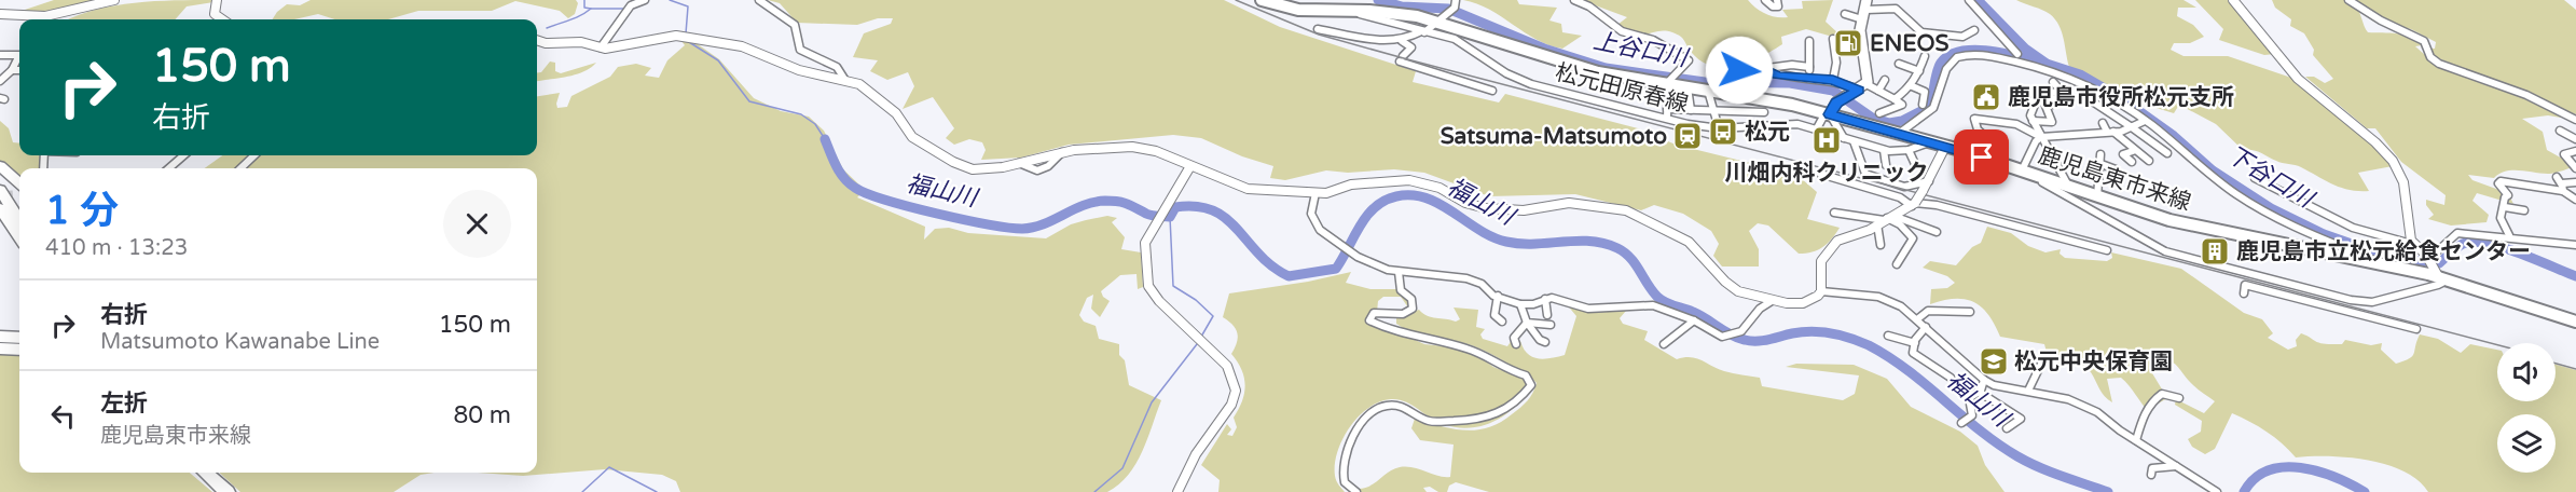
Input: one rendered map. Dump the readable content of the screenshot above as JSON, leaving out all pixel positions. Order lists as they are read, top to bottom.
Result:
{
  "streets": {
    "main road": ["鹿児島東市来線"],
    "street": ["松元田原春線"]
  },
  "crossings": [
    ["松元田原春線", "鹿児島東市来線"]
  ],
  "water": ["上谷口川", "下谷口川", "福山川"],
  "places": {
    "fuel station": ["ENEOS"],
    "public building": ["鹿児島市役所松元支所"],
    "bus stop": ["松元"],
    "station": ["Satsuma-Matsumoto"],
    "hospital": ["川畑内科クリニック"],
    "building": ["鹿児島市立松元給食センター"],
    "school or university": ["松元中央保育園"]
  },
  "page": {
    "turn": ["150 m", "右折"],
    "heading": ["1 分", "410 m · 13:23"],
    "list": [
      {
        "name": "右折",
        "note": "Matsumoto Kawanabe Line",
        "value": "150 m"
      },
      {
        "name": "左折",
        "note": "鹿児島東市来線",
        "value": "80 m"
      }
    ]
  }
}
